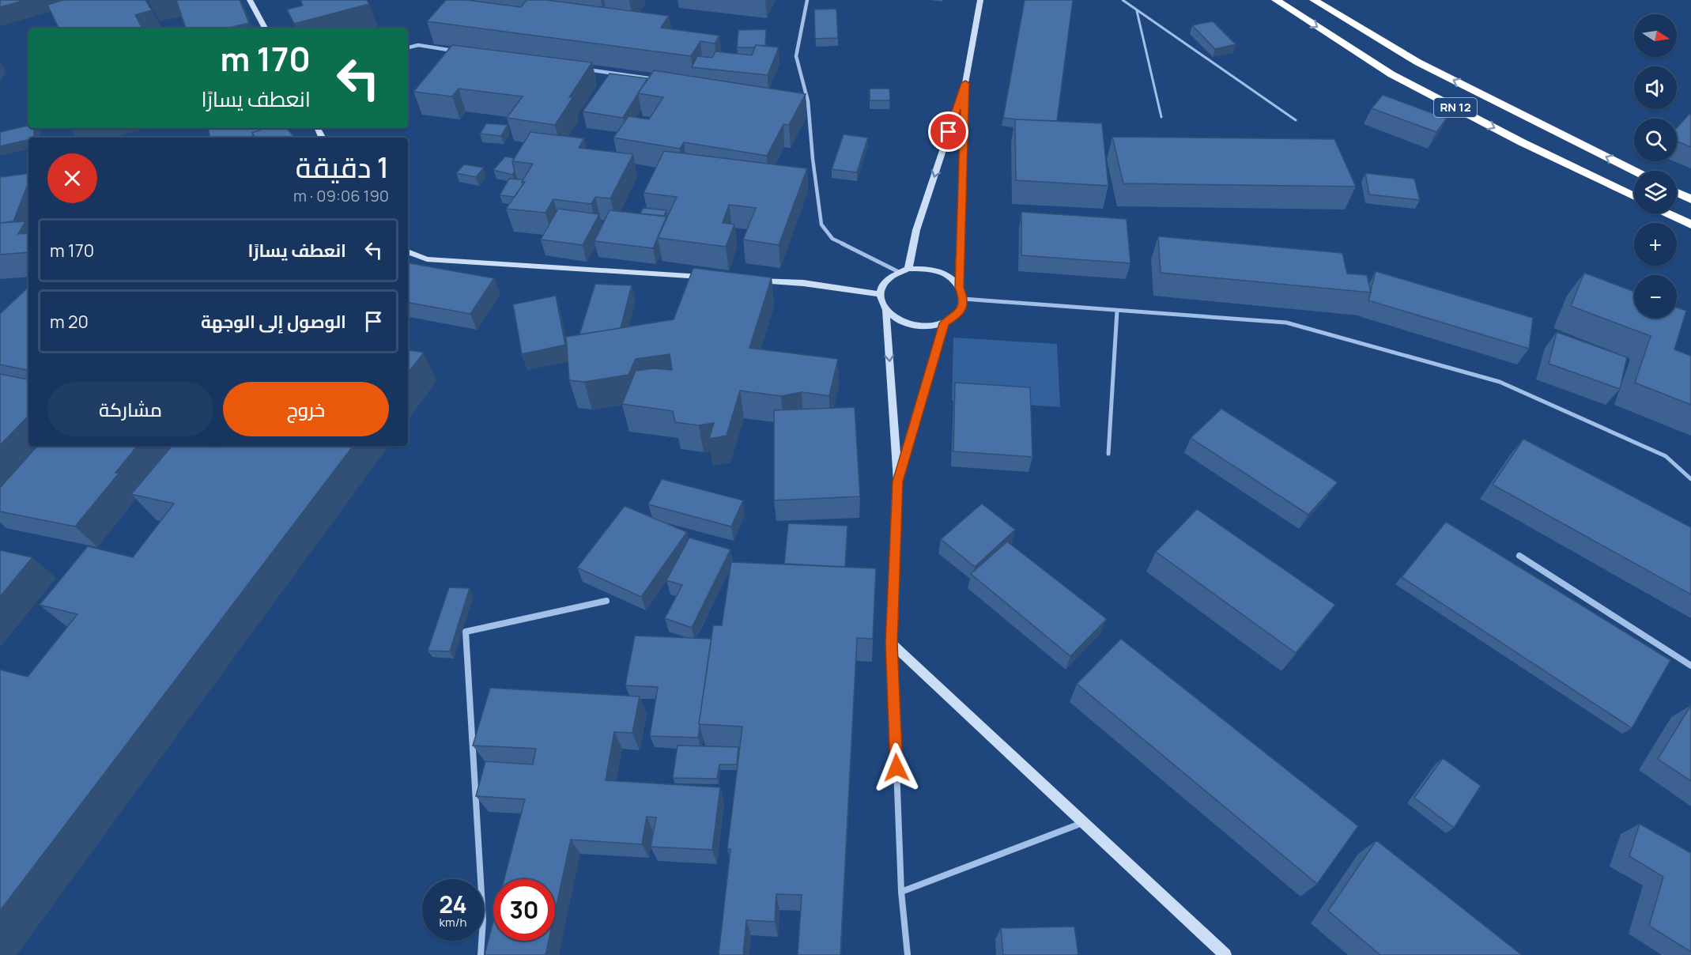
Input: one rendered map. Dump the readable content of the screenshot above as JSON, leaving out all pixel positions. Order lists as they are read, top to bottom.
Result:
{
  "streets": {
    "highway": ["RN 12"]
  },
  "north": "right",
  "page": {
    "map_buttons": ["+", "−"],
    "turn": ["170 m", "انعطف يسارًا"],
    "heading": ["1 دقيقة", "190 m · 09:06"],
    "list": [
      {
        "name": "انعطف يسارًا",
        "value": "170 m"
      },
      {
        "name": "الوصول إلى الوجهة",
        "value": "20 m"
      }
    ],
    "buttons": ["خروج", "مشاركة"],
    "speed": "24 km/h",
    "limit": "30"
  }
}
